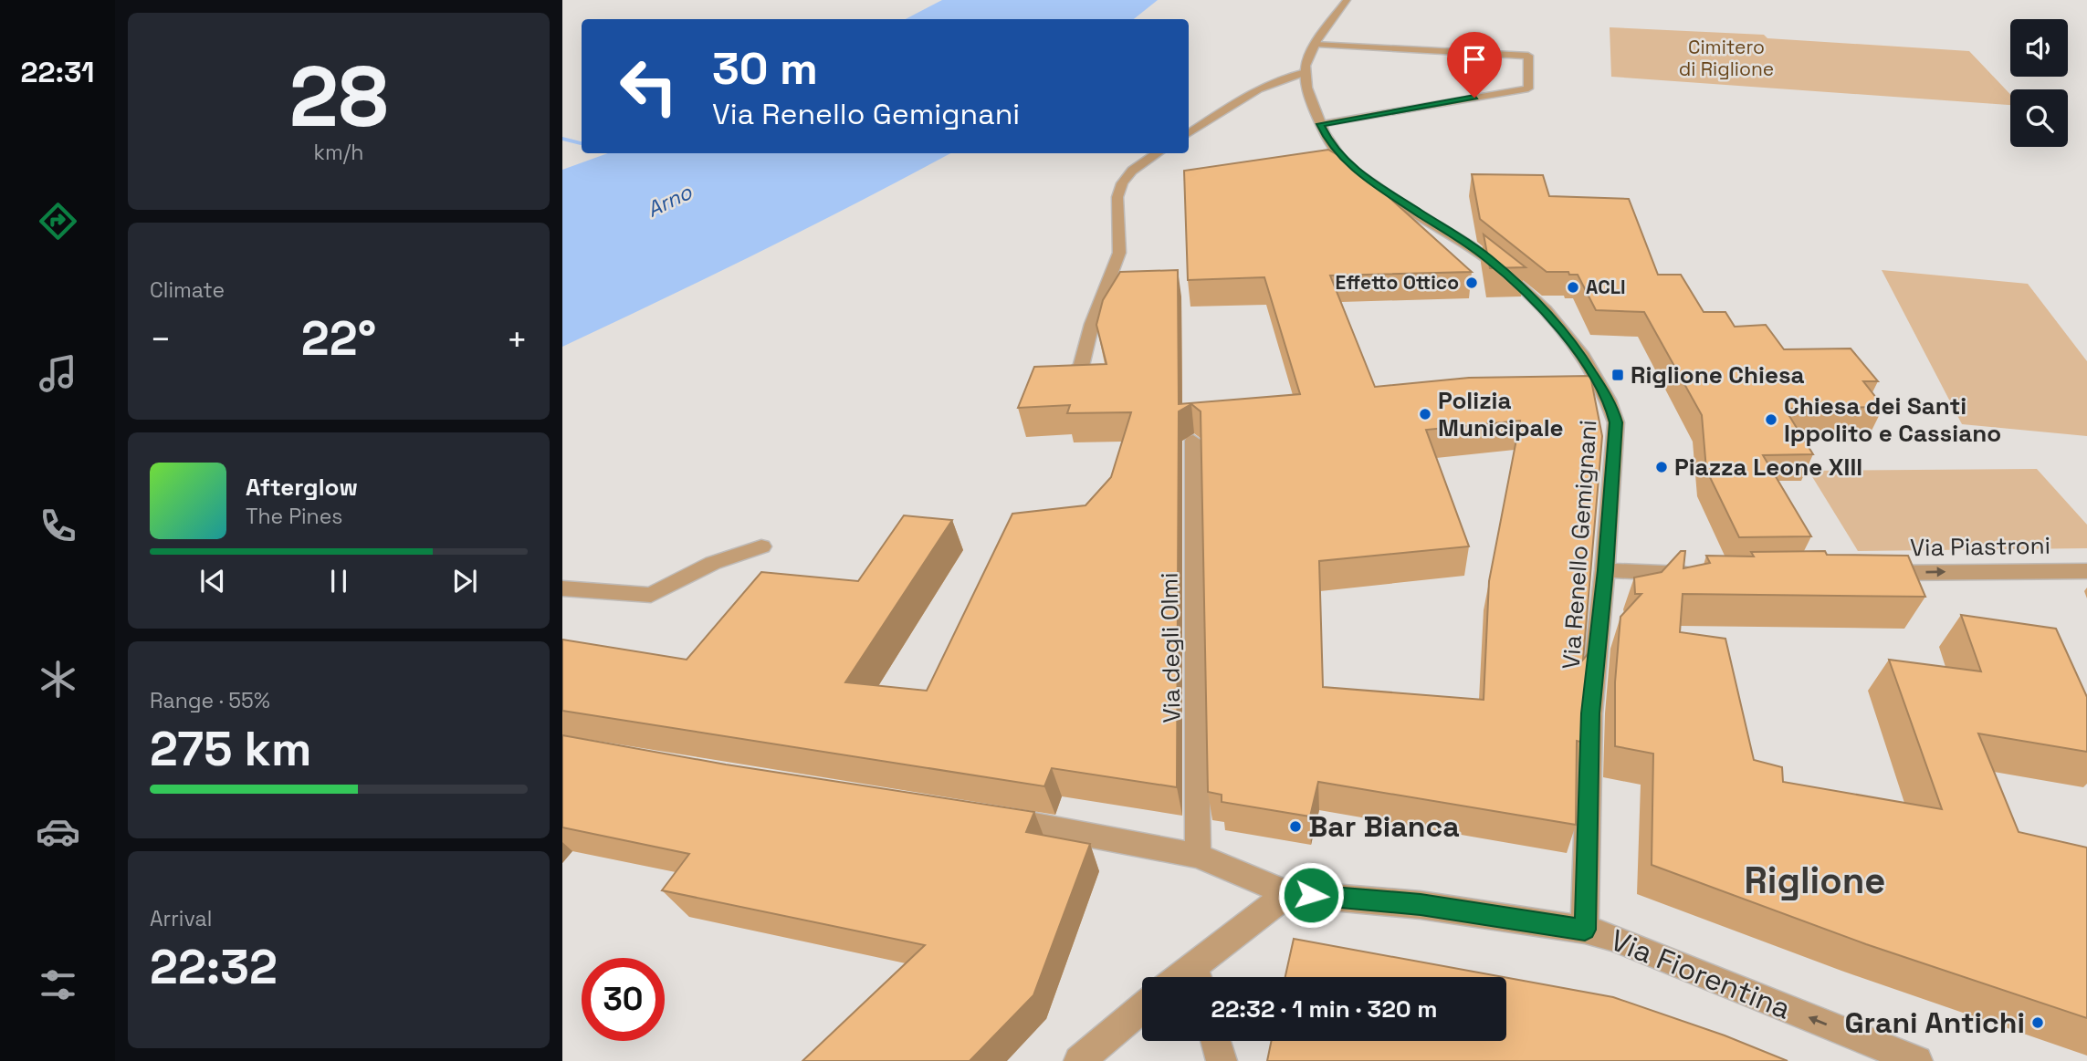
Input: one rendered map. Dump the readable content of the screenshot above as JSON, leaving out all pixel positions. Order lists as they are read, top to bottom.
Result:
{
  "streets": {
    "street": [
      "Via Renello Gemignani",
      "Via Piastroni",
      "Via degli Olmi",
      "Via Fiorentina"
    ]
  },
  "crossings": [
    ["Via Renello Gemignani", "Via Fiorentina"],
    ["Via degli Olmi", "Via Fiorentina"]
  ],
  "one_way": ["Via Piastroni", "Via Fiorentina"],
  "districts": ["Riglione"],
  "water": ["Arno"],
  "parks": ["Cimitero di Riglione"],
  "places": {
    "other": [
      "Effetto Ottico",
      "ACLI",
      "Polizia Municipale",
      "Chiesa dei Santi Ippolito e Cassiano",
      "Piazza Leone XIII",
      "Bar Bianca",
      "Grani Antichi"
    ],
    "transit": ["Riglione Chiesa"]
  },
  "page": {
    "tabs": "22:31",
    "tile": [
      ["28", "km/h"],
      "Climate",
      ["Range · 55%", "275 km"],
      ["Arrival", "22:32"]
    ],
    "turn": ["30 m", "Via Renello Gemignani"],
    "heat": ["−", "22°", "+"],
    "song": ["Afterglow", "The Pines"],
    "limit": "30",
    "trip": "22:32 · 1 min · 320 m"
  }
}
